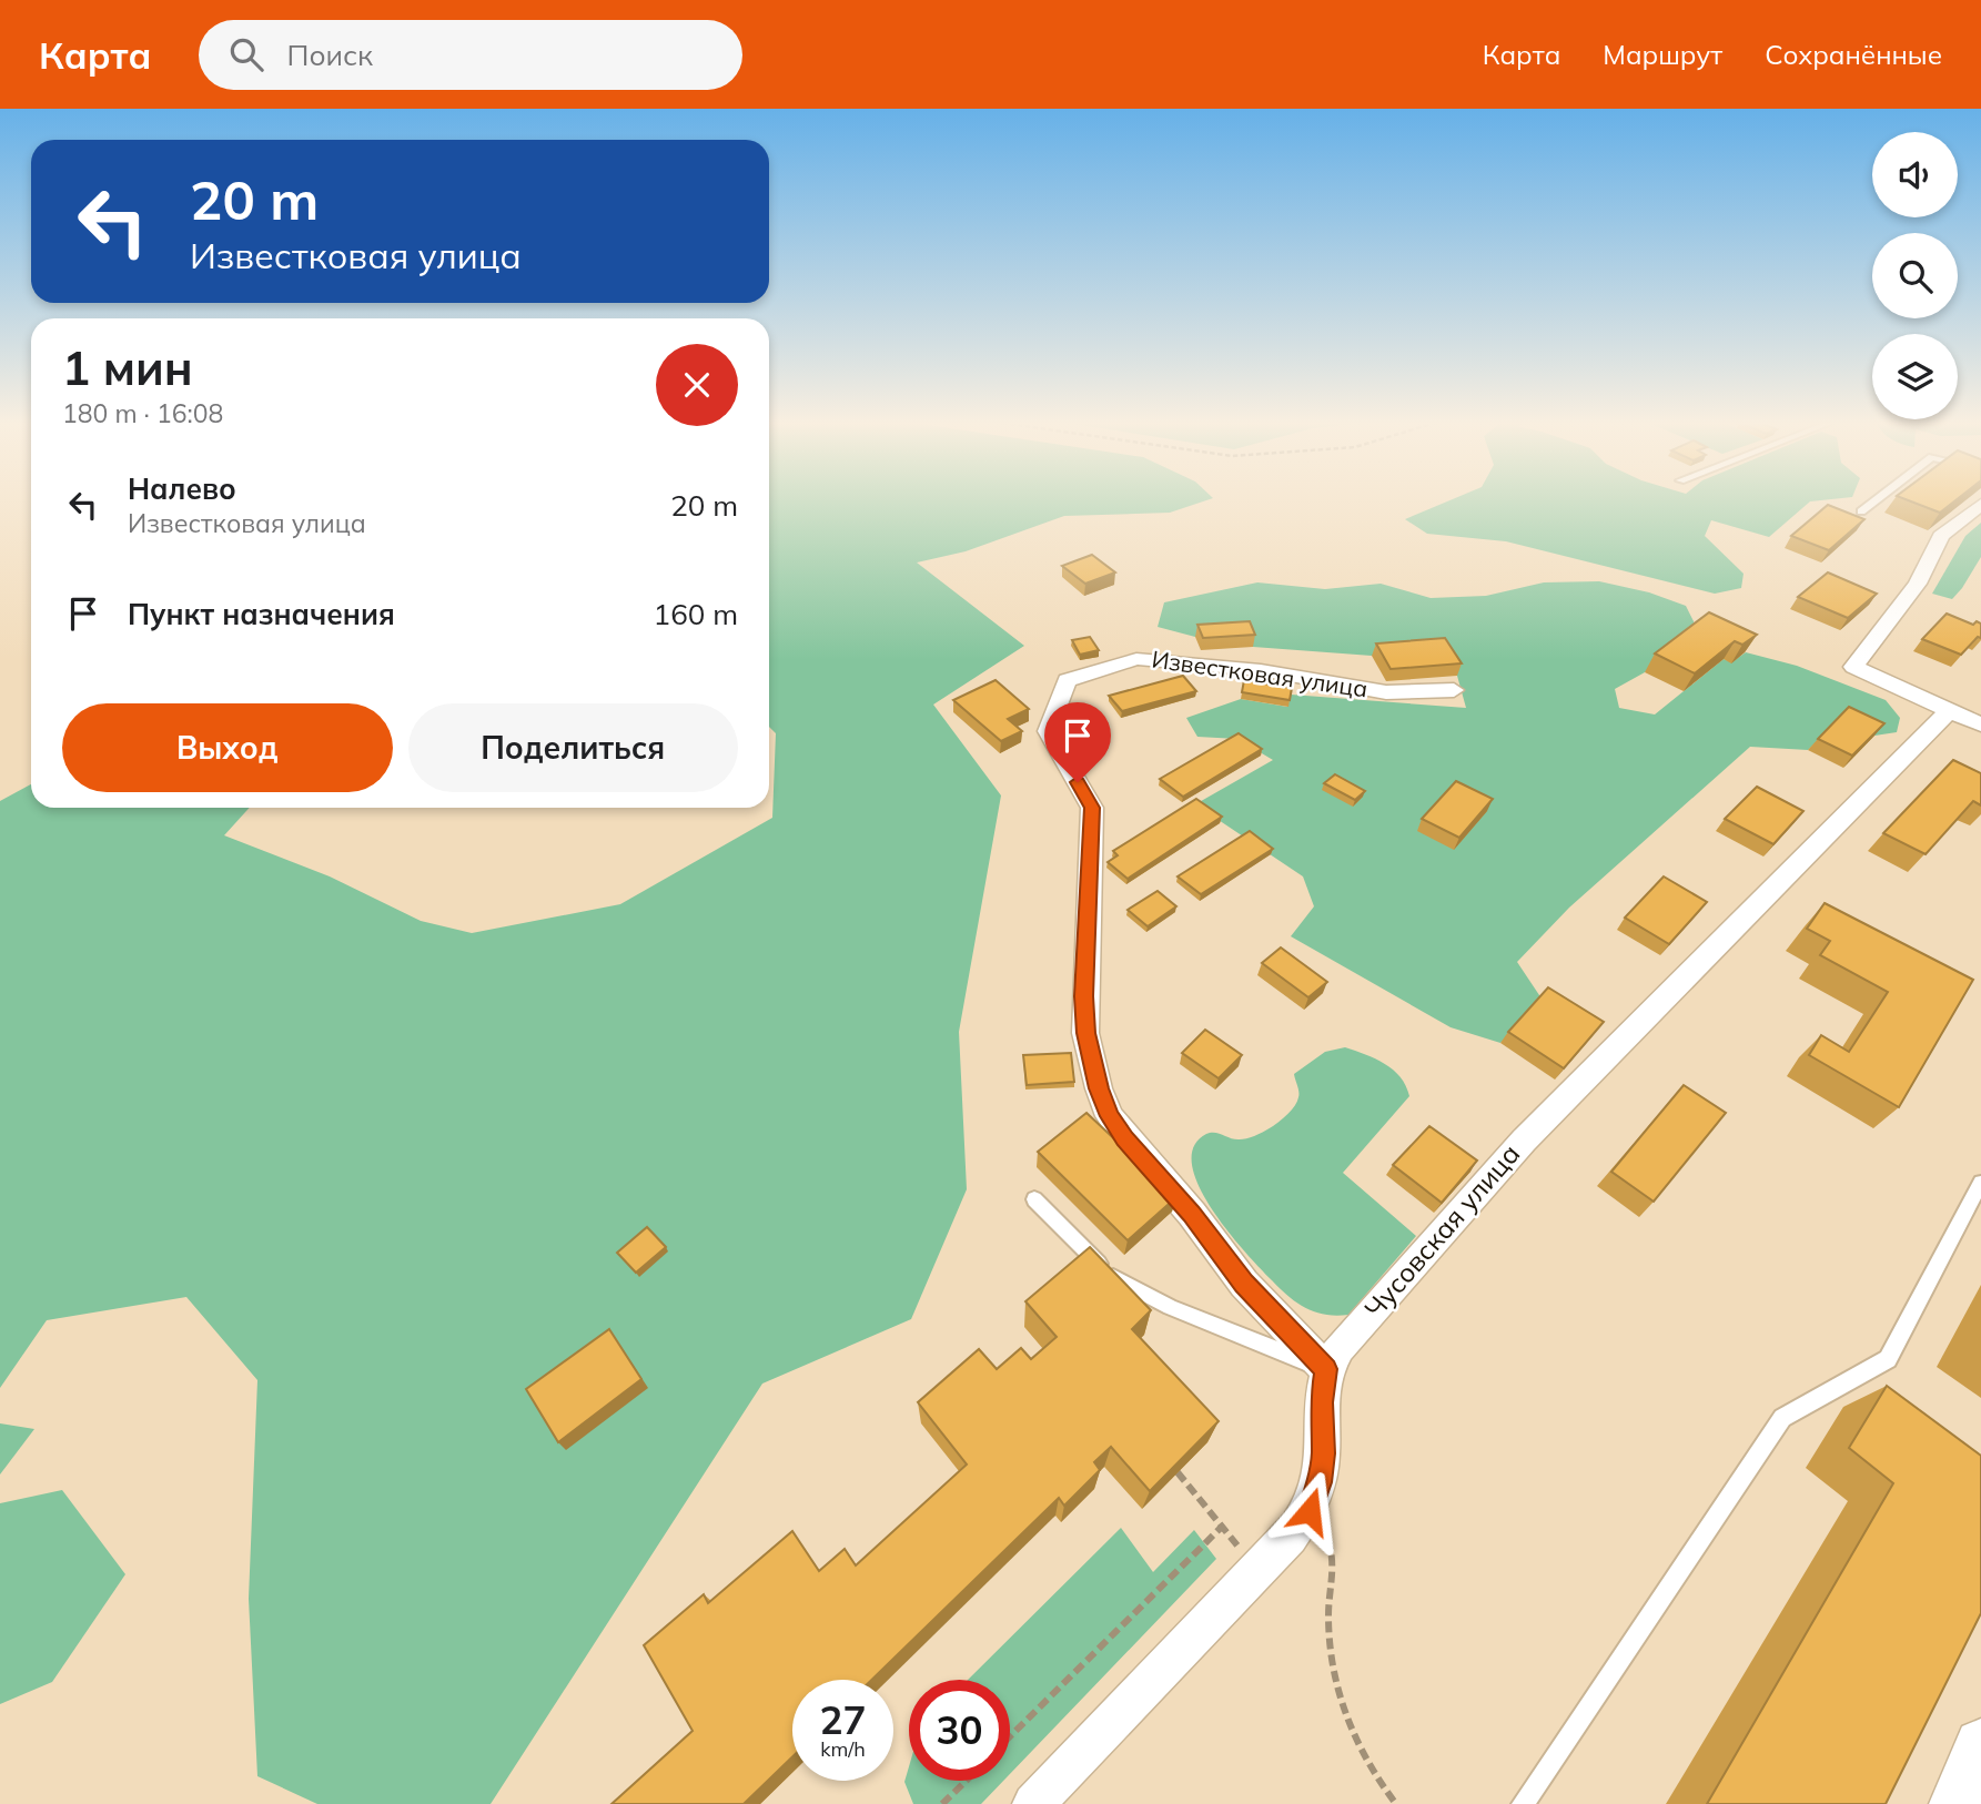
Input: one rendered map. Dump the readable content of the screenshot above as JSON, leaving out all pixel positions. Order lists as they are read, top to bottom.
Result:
{
  "streets": {
    "street": ["Известковая улица", "Чусовская улица"]
  },
  "crossings": [
    ["Известковая улица", "Чусовская улица"]
  ],
  "page": {
    "header": "Карта",
    "search": "Поиск",
    "nav": ["Карта", "Маршрут", "Сохранённые"],
    "turn": ["20 m", "Известковая улица"],
    "heading": ["1 мин", "180 m · 16:08"],
    "list": [
      {
        "name": "Налево",
        "note": "Известковая улица",
        "value": "20 m"
      },
      {
        "name": "Пункт назначения",
        "value": "160 m"
      }
    ],
    "buttons": ["Выход", "Поделиться"],
    "speed": "27 km/h",
    "limit": "30"
  }
}
